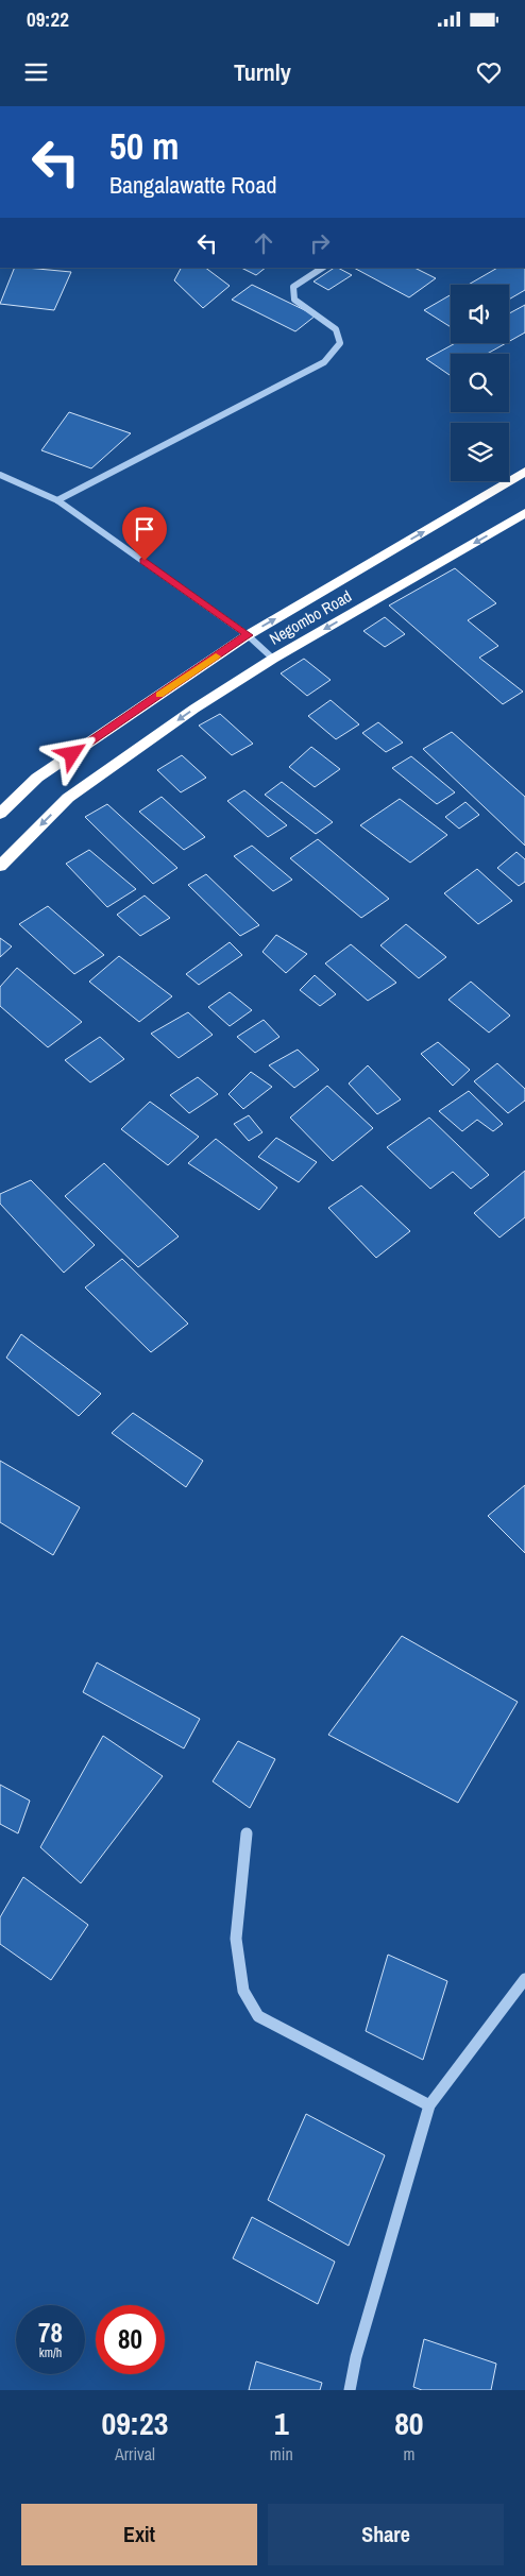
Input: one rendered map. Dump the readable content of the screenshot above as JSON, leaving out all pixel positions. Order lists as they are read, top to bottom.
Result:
{
  "streets": {
    "highway": ["Negombo Road"]
  },
  "page": {
    "status": "09:22",
    "header": "Turnly",
    "turn": ["50 m", "Bangalawatte Road"],
    "speed": "78 km/h",
    "limit": "80",
    "eta": [
      "09:23",
      "Arrival",
      "1",
      "min",
      "80",
      "m"
    ],
    "buttons": ["Exit", "Share"]
  }
}
